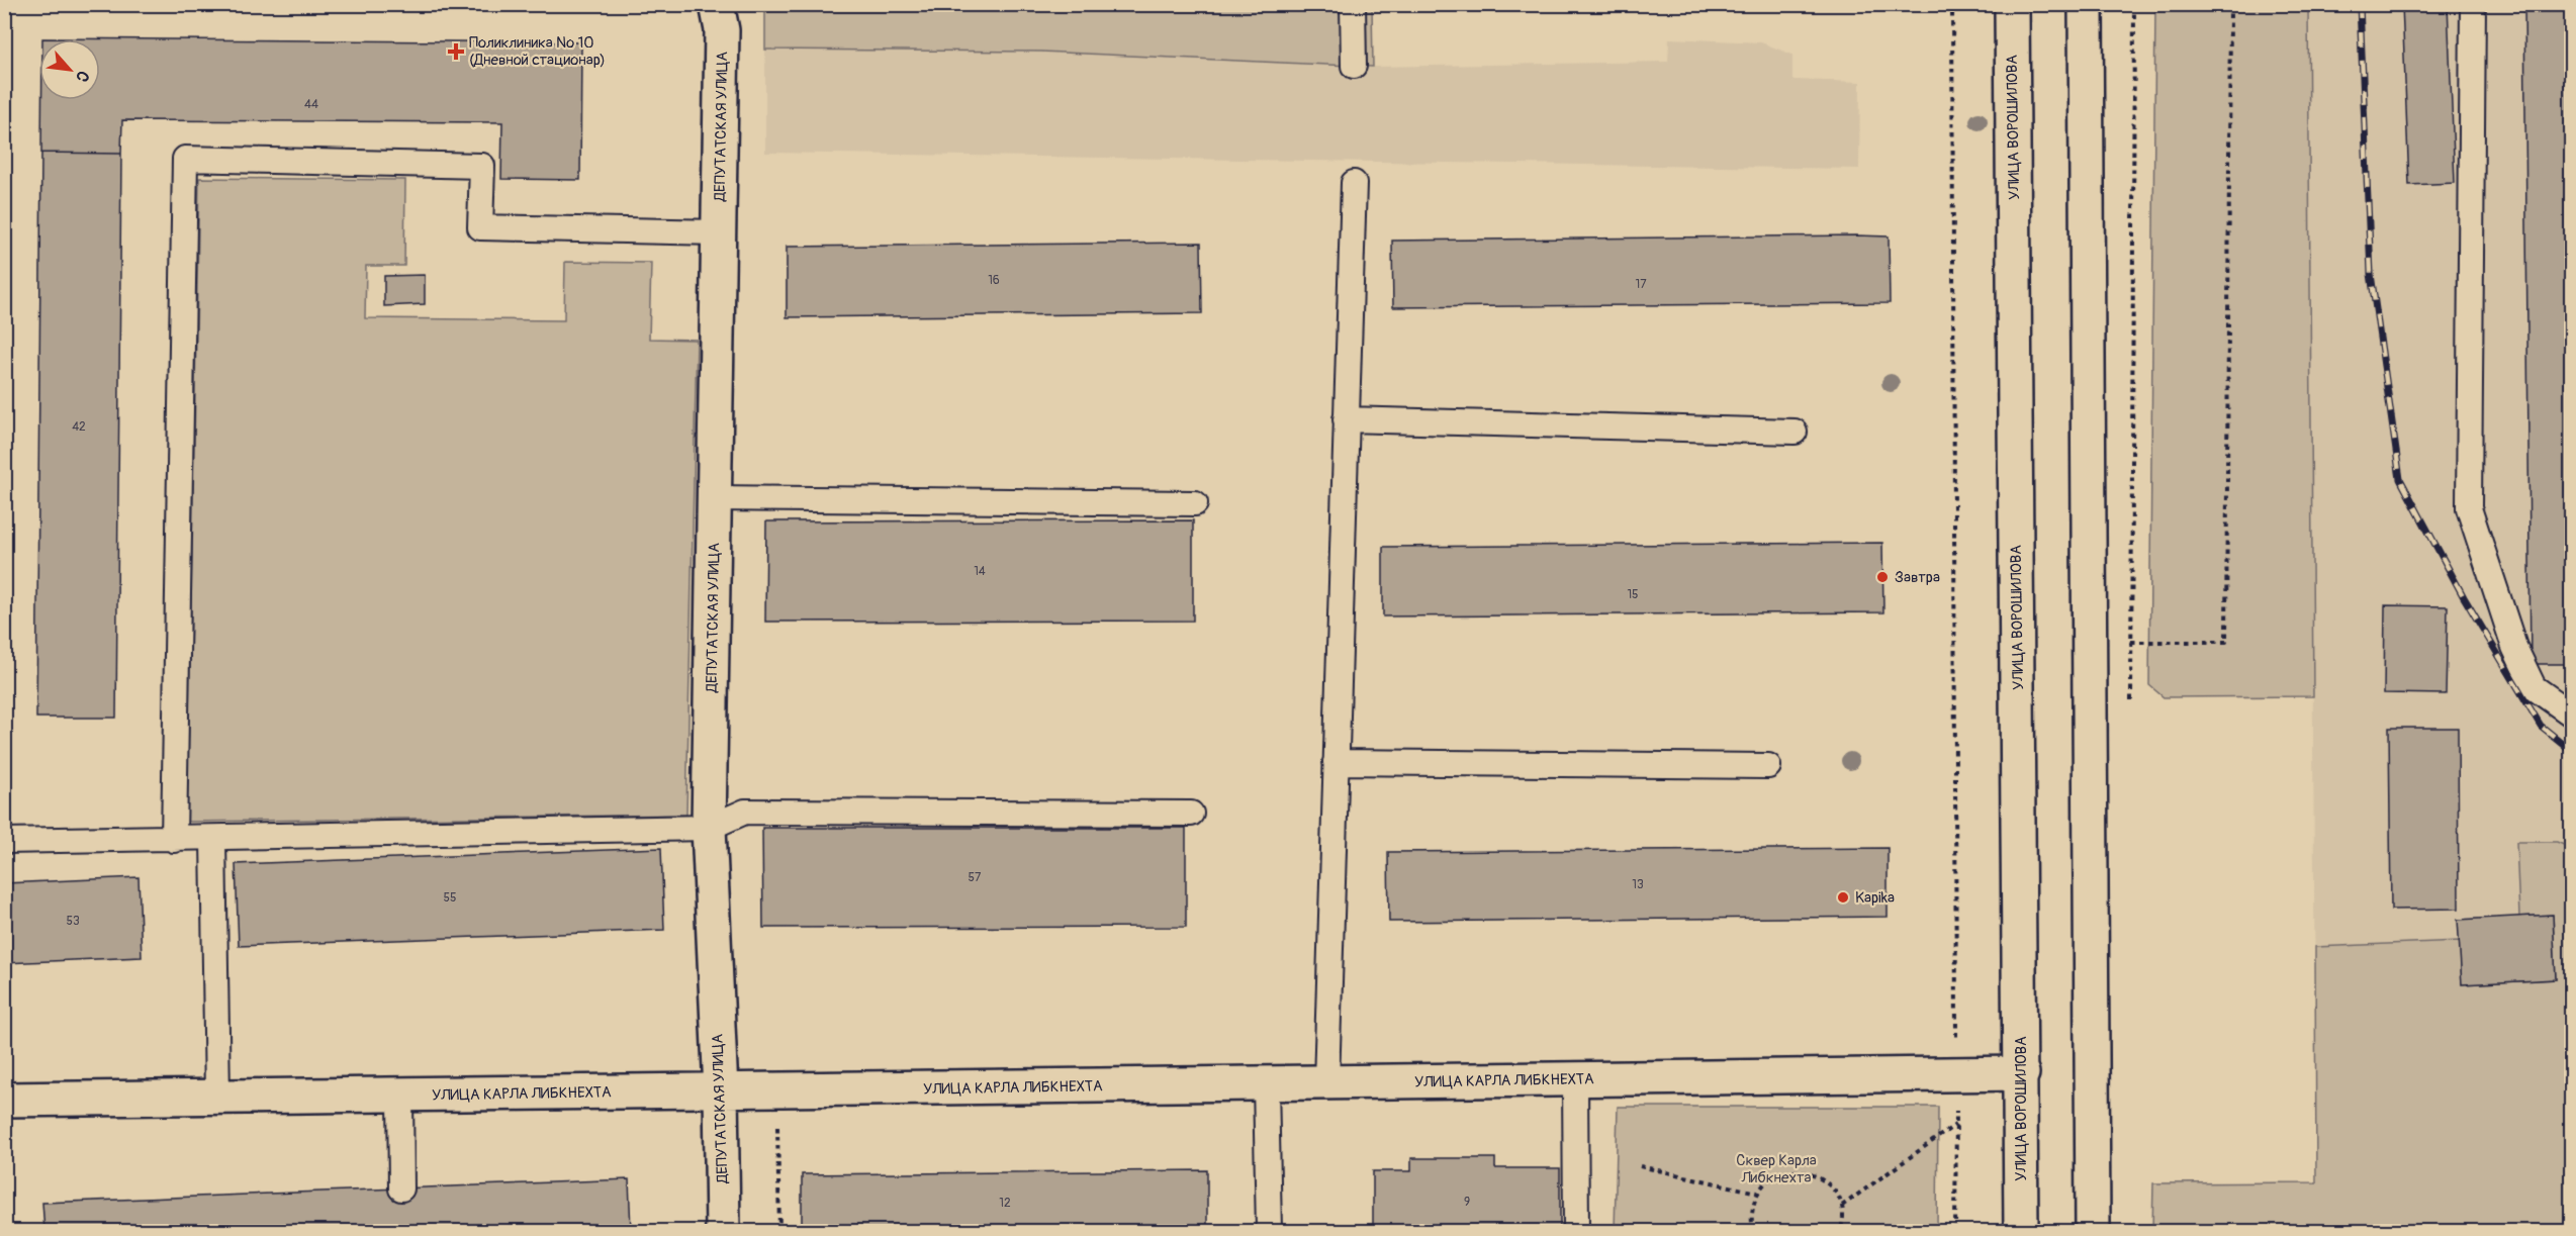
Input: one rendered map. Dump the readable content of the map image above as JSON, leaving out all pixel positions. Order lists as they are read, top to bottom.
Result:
{
  "streets": {
    "street": ["ДЕПУТАТСКАЯ УЛИЦА", "УЛИЦА ВОРОШИЛОВА", "УЛИЦА КАРЛА ЛИБКНЕХТА"]
  },
  "crossings": [
    ["ДЕПУТАТСКАЯ УЛИЦА", "УЛИЦА КАРЛА ЛИБКНЕХТА"],
    ["УЛИЦА ВОРОШИЛОВА", "УЛИЦА КАРЛА ЛИБКНЕХТА"]
  ],
  "parks": ["Сквер Карла Либкнехта"],
  "places": {
    "health": ["Поликлиника № 10 (Дневной стационар)"],
    "other": ["Завтра", "Kapika"]
  },
  "house_numbers": [
    "44",
    "16",
    "17",
    "42",
    "14",
    "15",
    "57",
    "13",
    "55",
    "53",
    "9",
    "12"
  ],
  "north": "bottom right"
}
